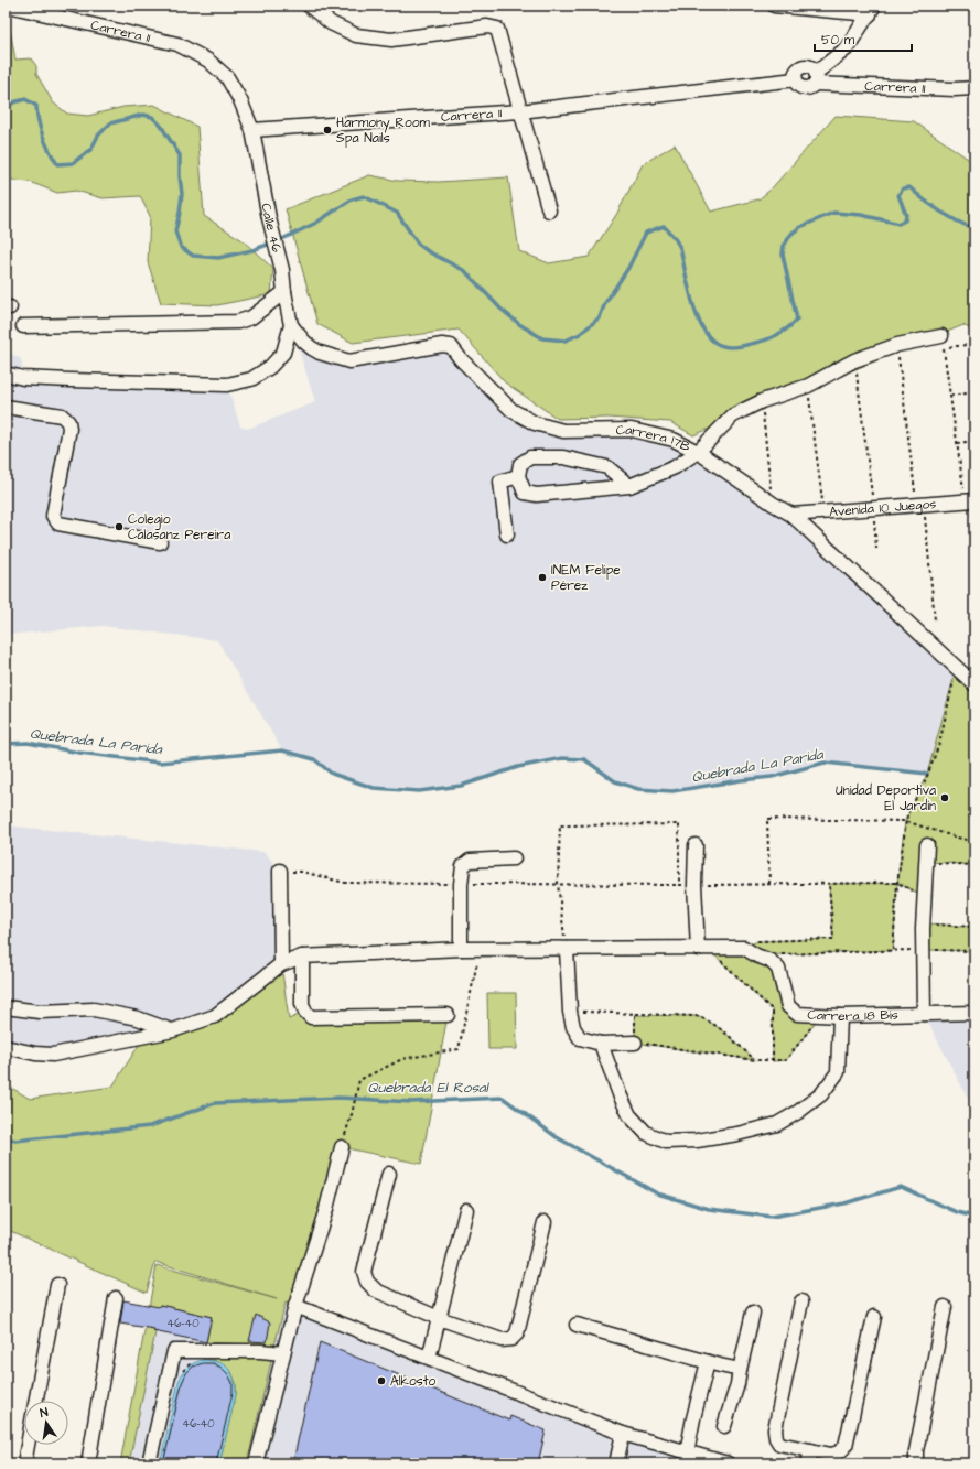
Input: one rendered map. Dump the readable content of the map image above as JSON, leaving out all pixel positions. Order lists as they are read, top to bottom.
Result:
{
  "streets": {
    "street": [
      "Carrera 11",
      "Calle 46",
      "Carrera 17B",
      "Avenida 10 Juegos",
      "Carrera 18 Bis"
    ]
  },
  "crossings": [
    ["Carrera 11", "Calle 46"],
    ["Calle 46", "Carrera 17B"],
    ["Carrera 17B", "Avenida 10 Juegos"]
  ],
  "water": ["Quebrada La Parida", "Quebrada El Rosal"],
  "places": [
    "Harmony Room Spa Nails",
    "Colegio Calasanz Pereira",
    "INEM Felipe Pérez",
    "Unidad Deportiva El Jardín",
    "Alkosto"
  ],
  "house_numbers": ["46-40", "46-40"],
  "scale_bar": "50 m",
  "north": "top"
}
